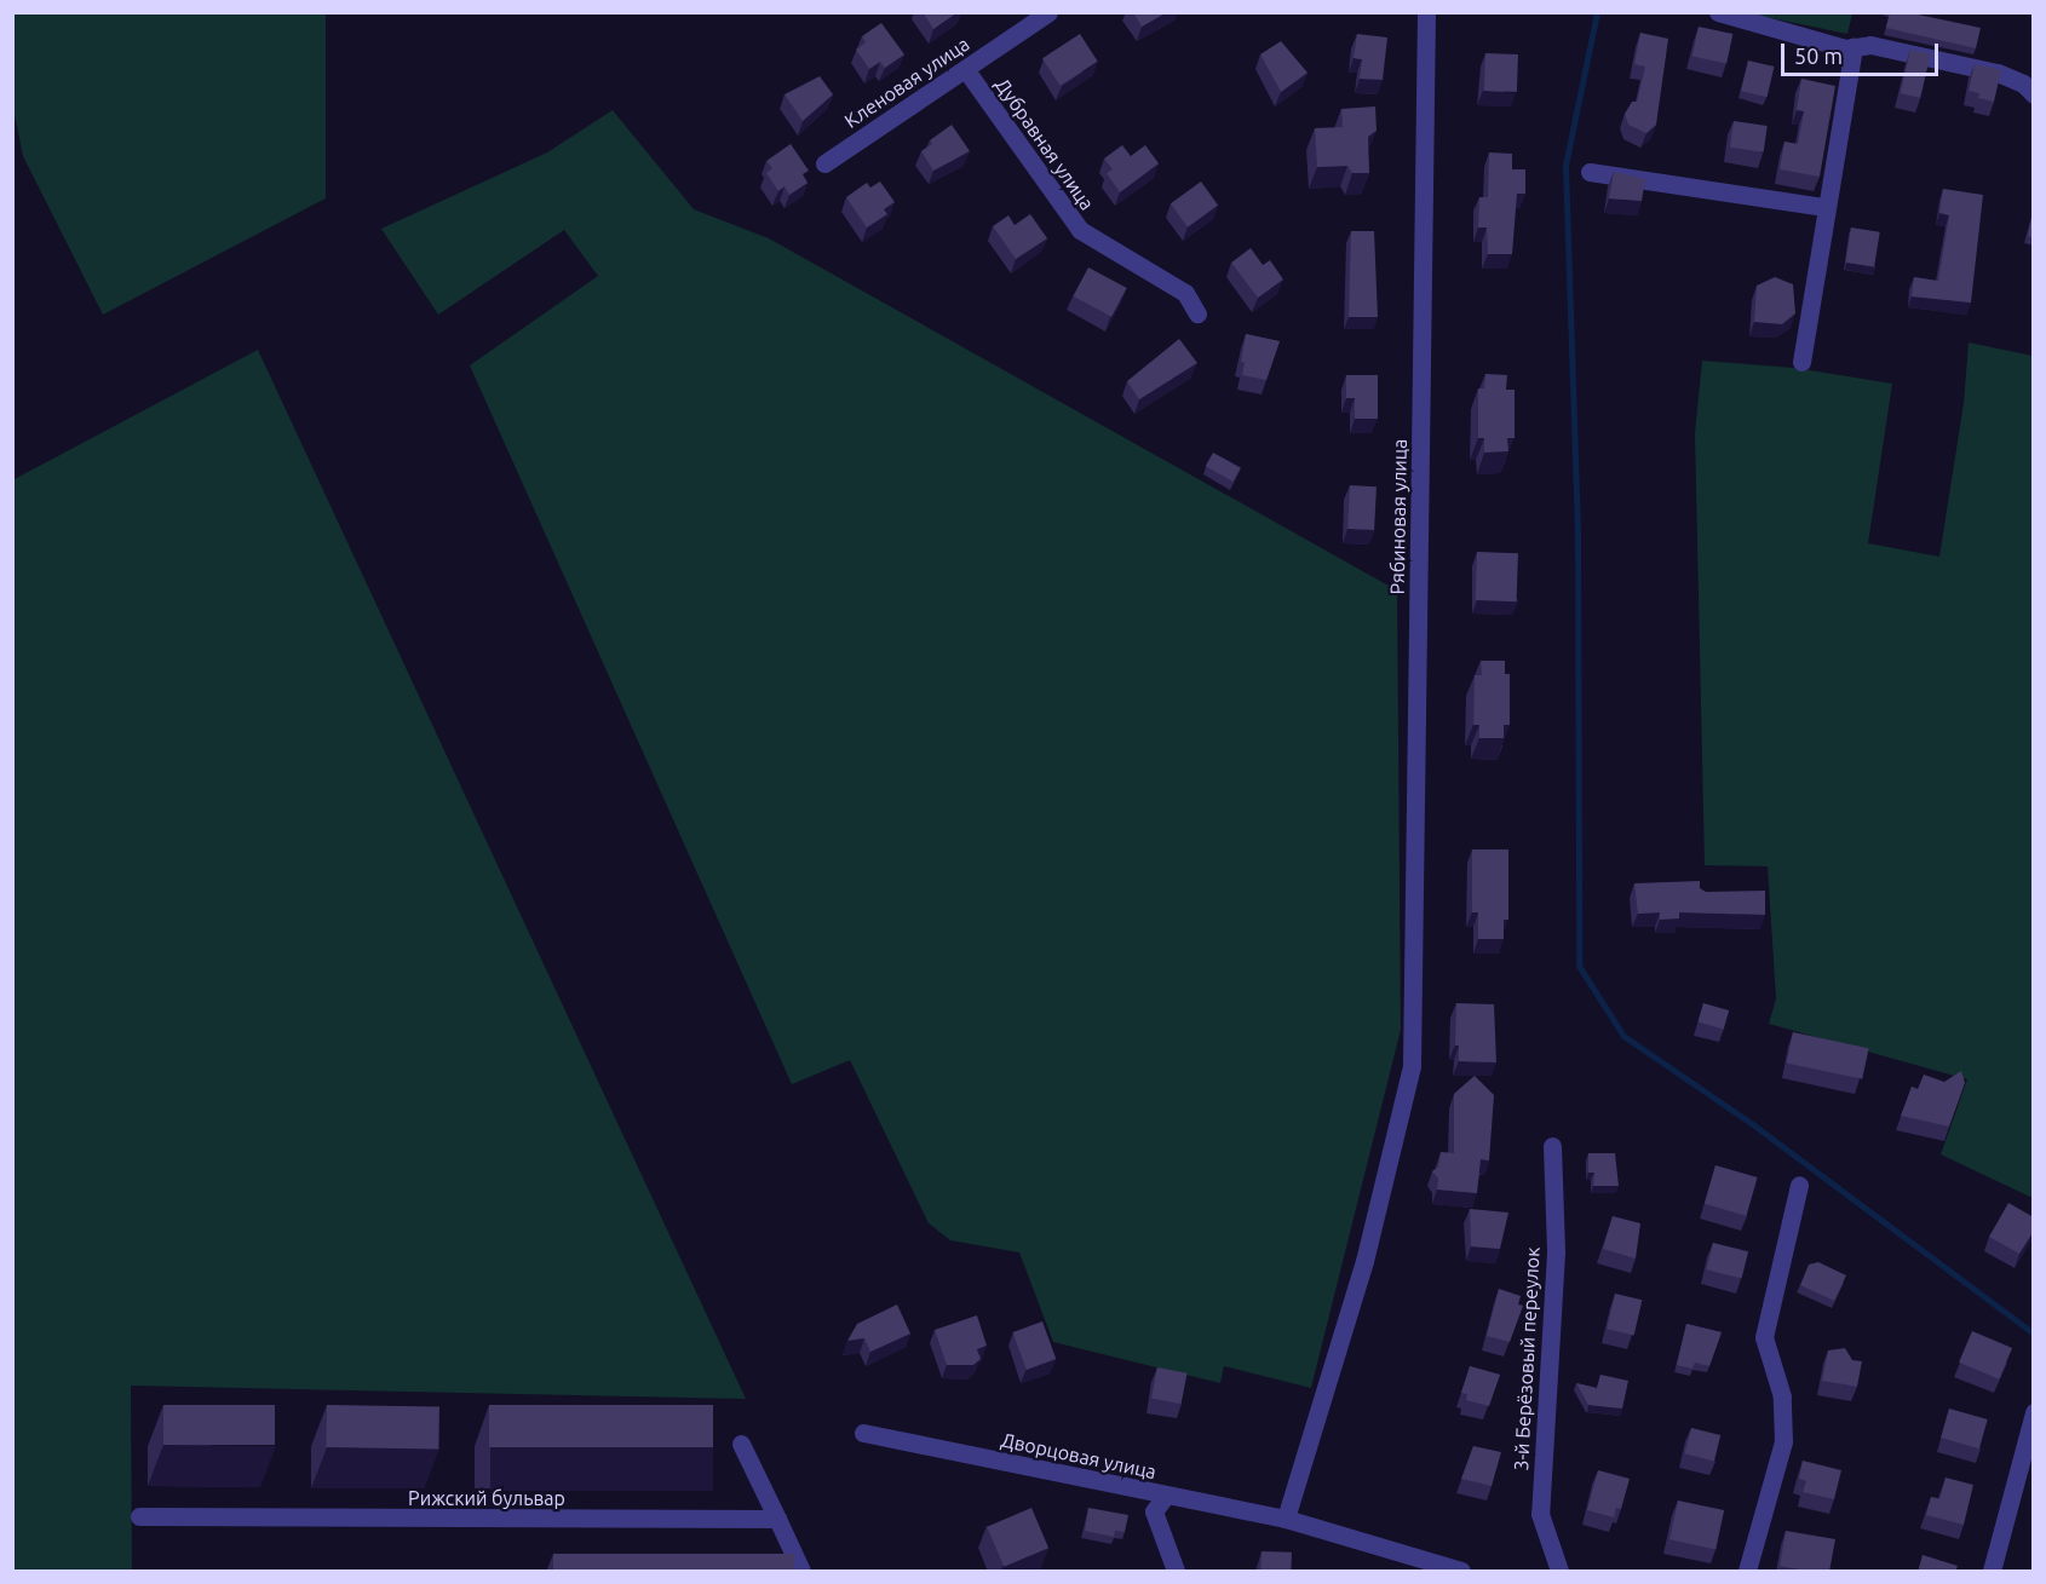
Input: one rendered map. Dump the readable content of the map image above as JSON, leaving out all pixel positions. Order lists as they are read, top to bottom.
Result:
{
  "streets": {
    "street": [
      "Кленовая улица",
      "Дубравная улица",
      "Рябиновая улица",
      "3-й Берёзовый переулок",
      "Дворцовая улица",
      "Рижский бульвар"
    ]
  },
  "crossings": [
    ["Кленовая улица", "Дубравная улица"],
    ["Рябиновая улица", "Дворцовая улица"]
  ],
  "scale_bar": "50 m"
}
